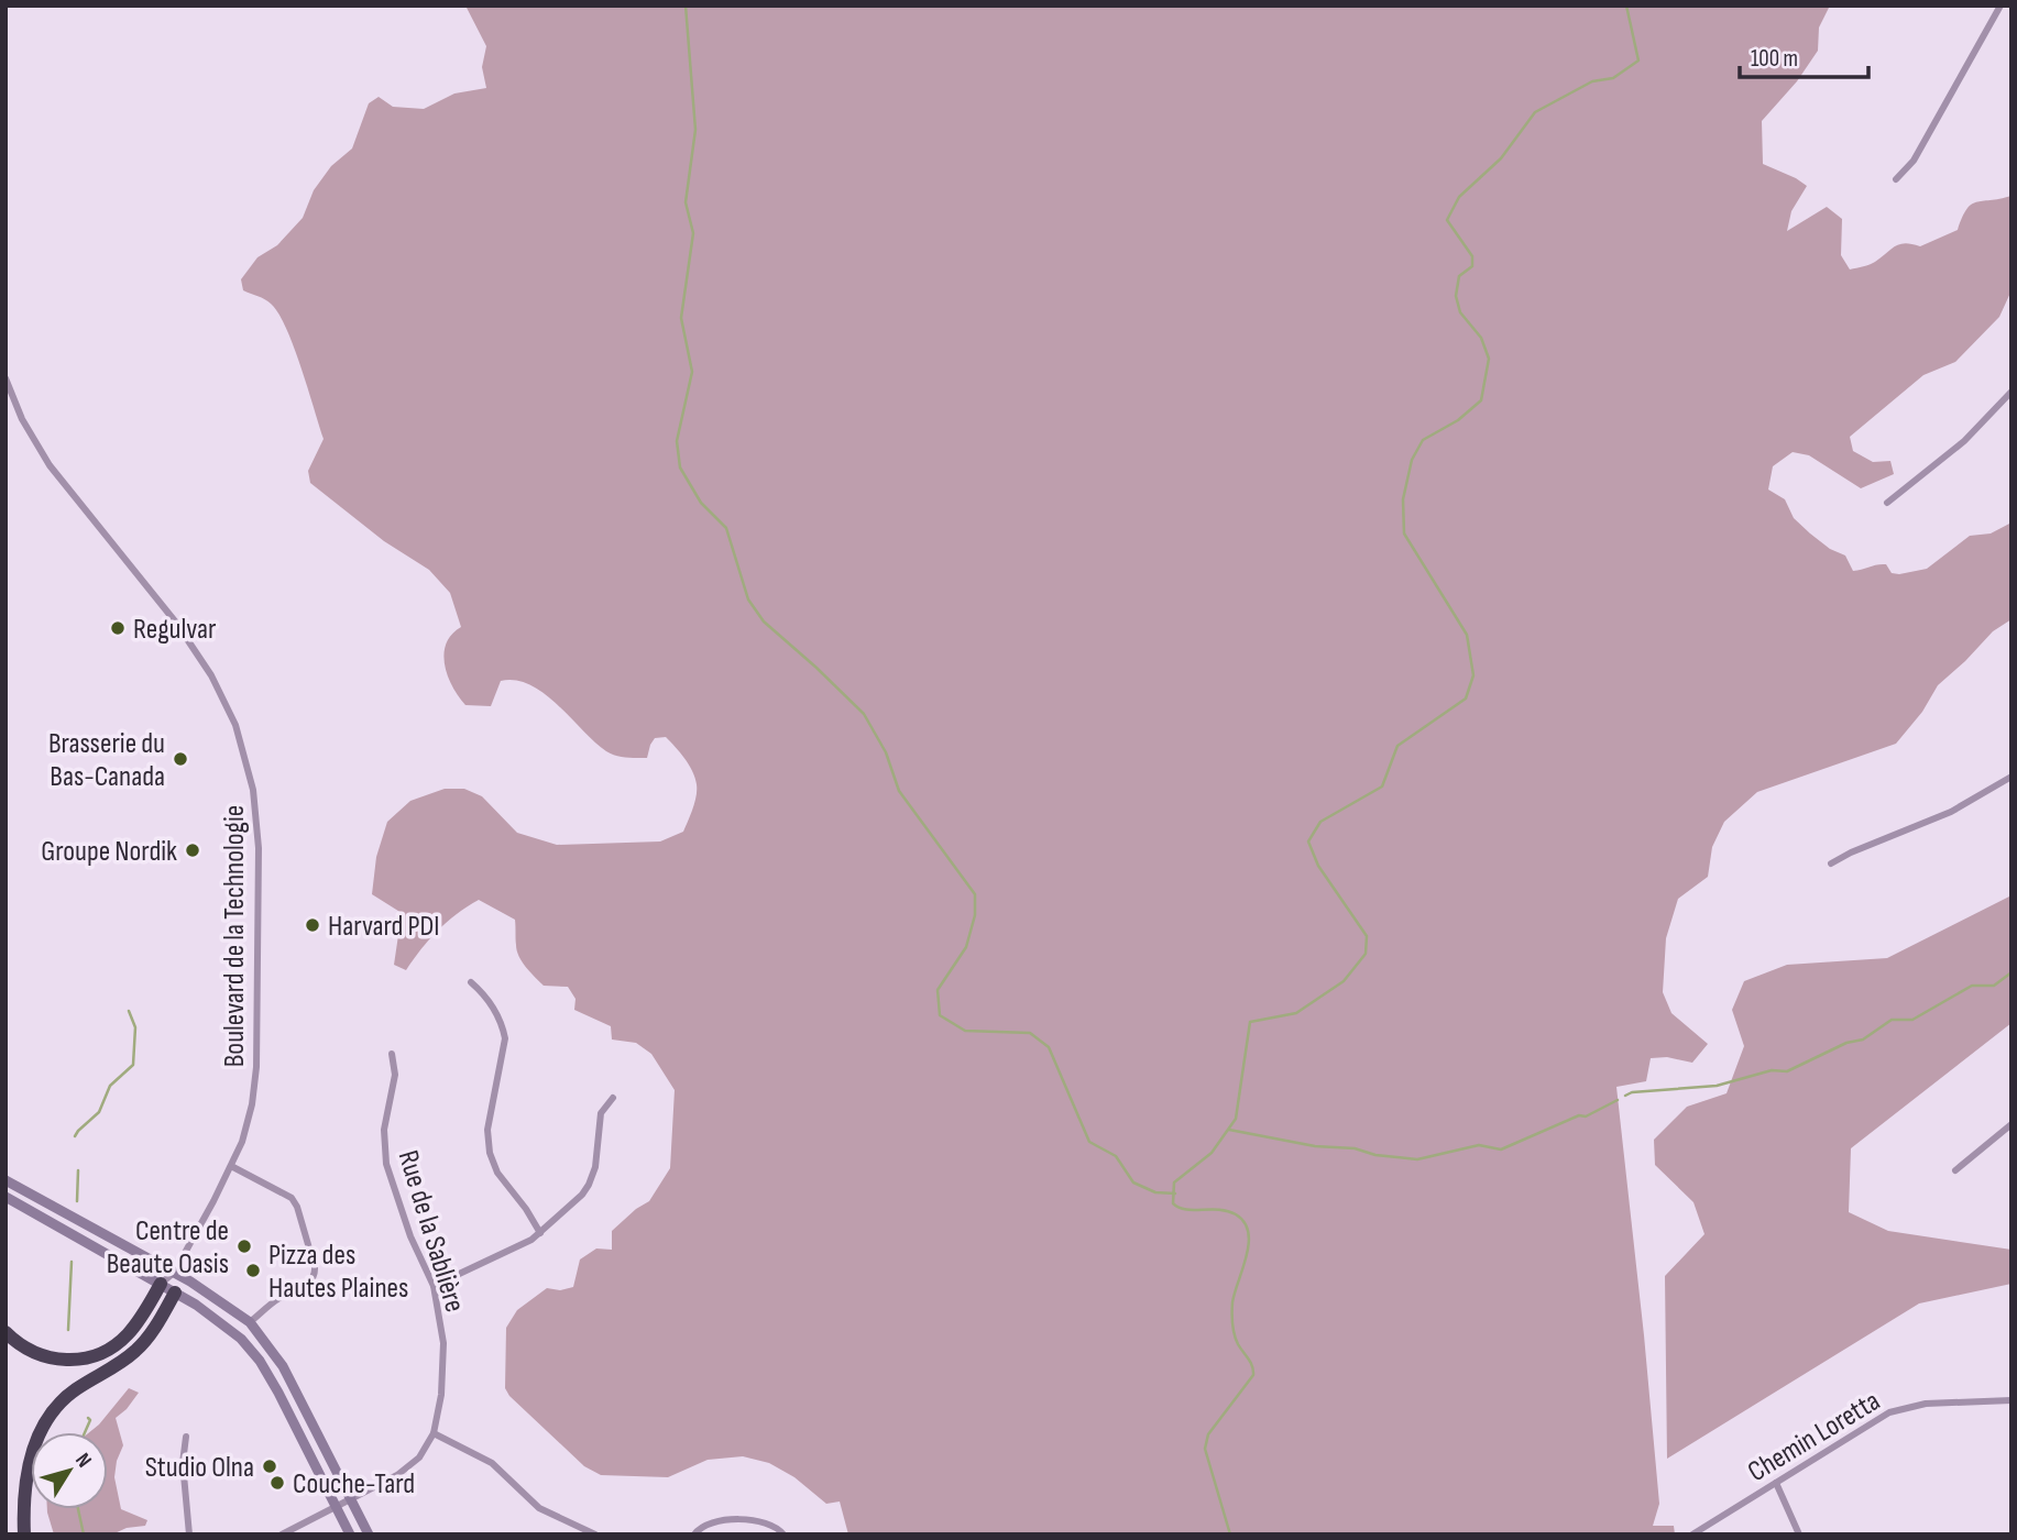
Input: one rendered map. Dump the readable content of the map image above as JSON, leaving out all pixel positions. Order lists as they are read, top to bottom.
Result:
{
  "streets": {
    "street": ["Boulevard de la Technologie", "Rue de la Sablière", "Chemin Loretta"]
  },
  "places": [
    "Regulvar",
    "Brasserie du Bas-Canada",
    "Groupe Nordik",
    "Harvard PDI",
    "Centre de Beaute Oasis",
    "Pizza des Hautes Plaines",
    "Studio Olna",
    "Couche-Tard"
  ],
  "scale_bar": "100 m",
  "north": "top right"
}
